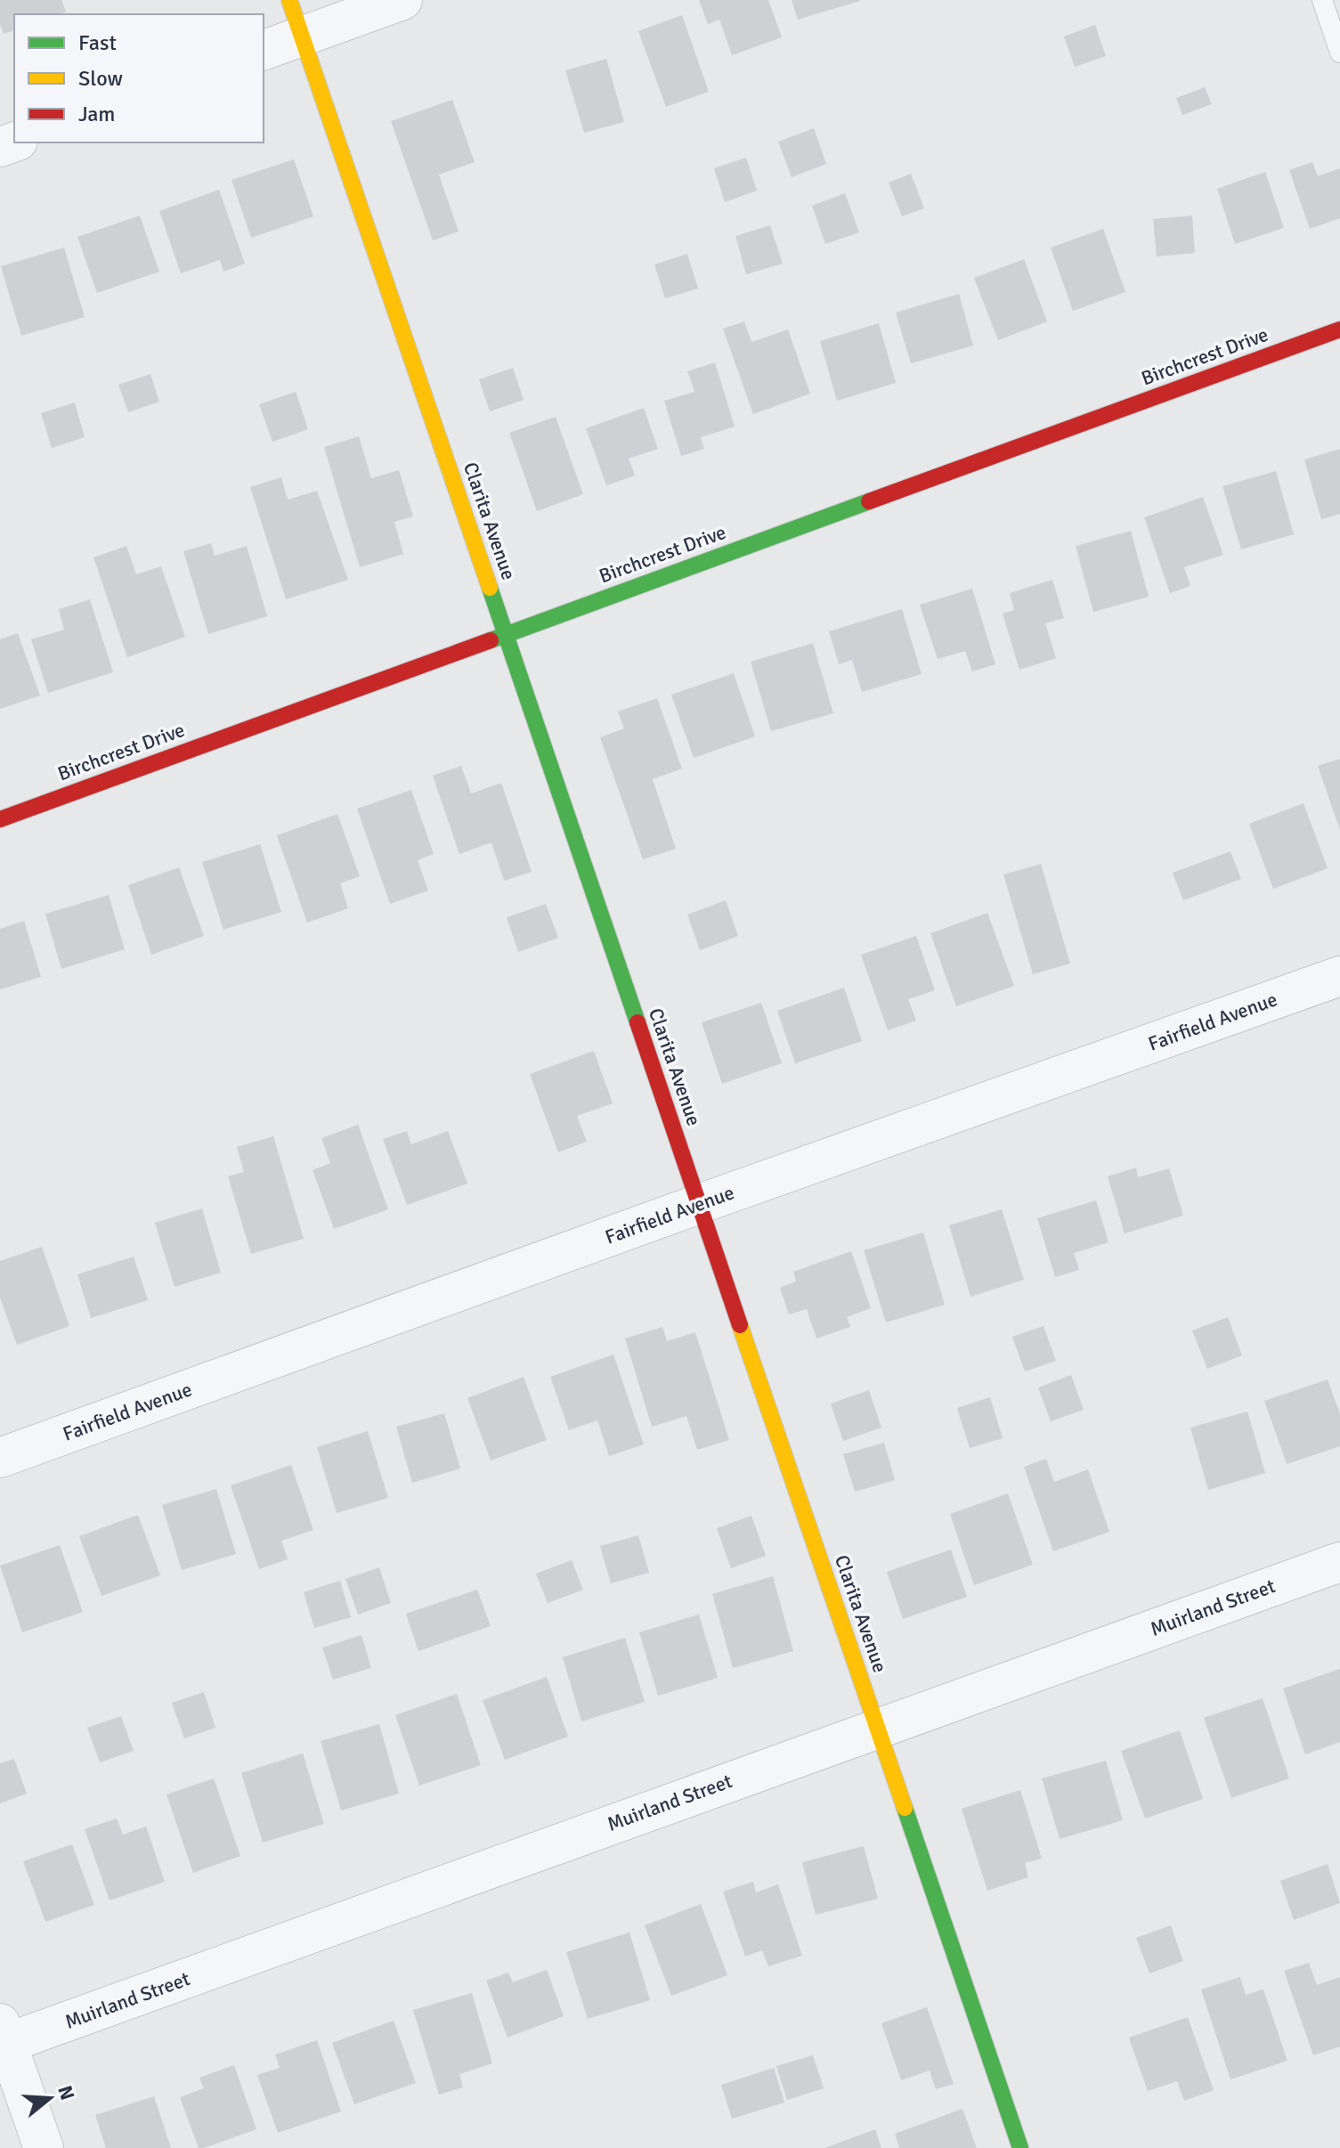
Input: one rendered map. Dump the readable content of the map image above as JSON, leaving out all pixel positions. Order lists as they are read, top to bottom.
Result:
{
  "streets": {
    "street": [
      "Birchcrest Drive",
      "Clarita Avenue",
      "Fairfield Avenue",
      "Muirland Street"
    ]
  },
  "crossings": [
    ["Birchcrest Drive", "Clarita Avenue"],
    ["Clarita Avenue", "Fairfield Avenue"],
    ["Clarita Avenue", "Muirland Street"]
  ],
  "legend": ["Fast", "Slow", "Jam"],
  "north": "right"
}
